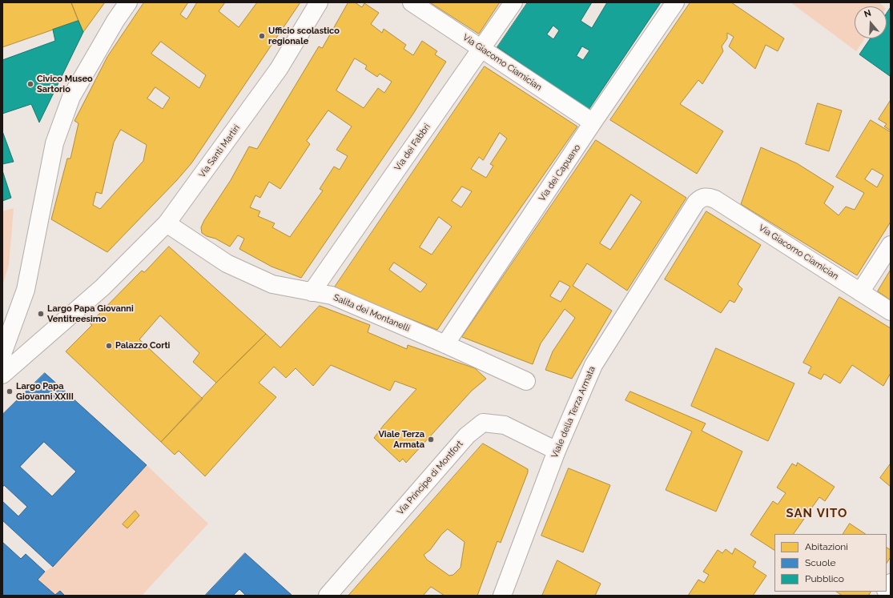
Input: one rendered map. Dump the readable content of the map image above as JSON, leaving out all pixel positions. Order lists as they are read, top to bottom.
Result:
{
  "streets": {
    "street": [
      "Via Giacomo Ciamician",
      "Via dei Fabbri",
      "Via Santi Martiri",
      "Via dei Capuano",
      "Salita dei Montanelli",
      "Viale della Terza Armata",
      "Via Principe di Montfort"
    ]
  },
  "crossings": [
    ["Via Giacomo Ciamician", "Via dei Fabbri"],
    ["Via Giacomo Ciamician", "Via dei Capuano"],
    ["Via Giacomo Ciamician", "Viale della Terza Armata"],
    ["Via dei Fabbri", "Salita dei Montanelli"],
    ["Via Santi Martiri", "Salita dei Montanelli"],
    ["Via dei Capuano", "Salita dei Montanelli"],
    ["Viale della Terza Armata", "Via Principe di Montfort"]
  ],
  "districts": ["SAN VITO"],
  "places": [
    "Ufficio scolastico regionale",
    "Civico Museo Sartorio",
    "Largo Papa Giovanni Ventitreesimo",
    "Palazzo Corti",
    "Largo Papa Giovanni XXIII",
    "Viale Terza Armata"
  ],
  "legend": ["Abitazioni", "Scuole", "Pubblico"],
  "north": "top"
}
